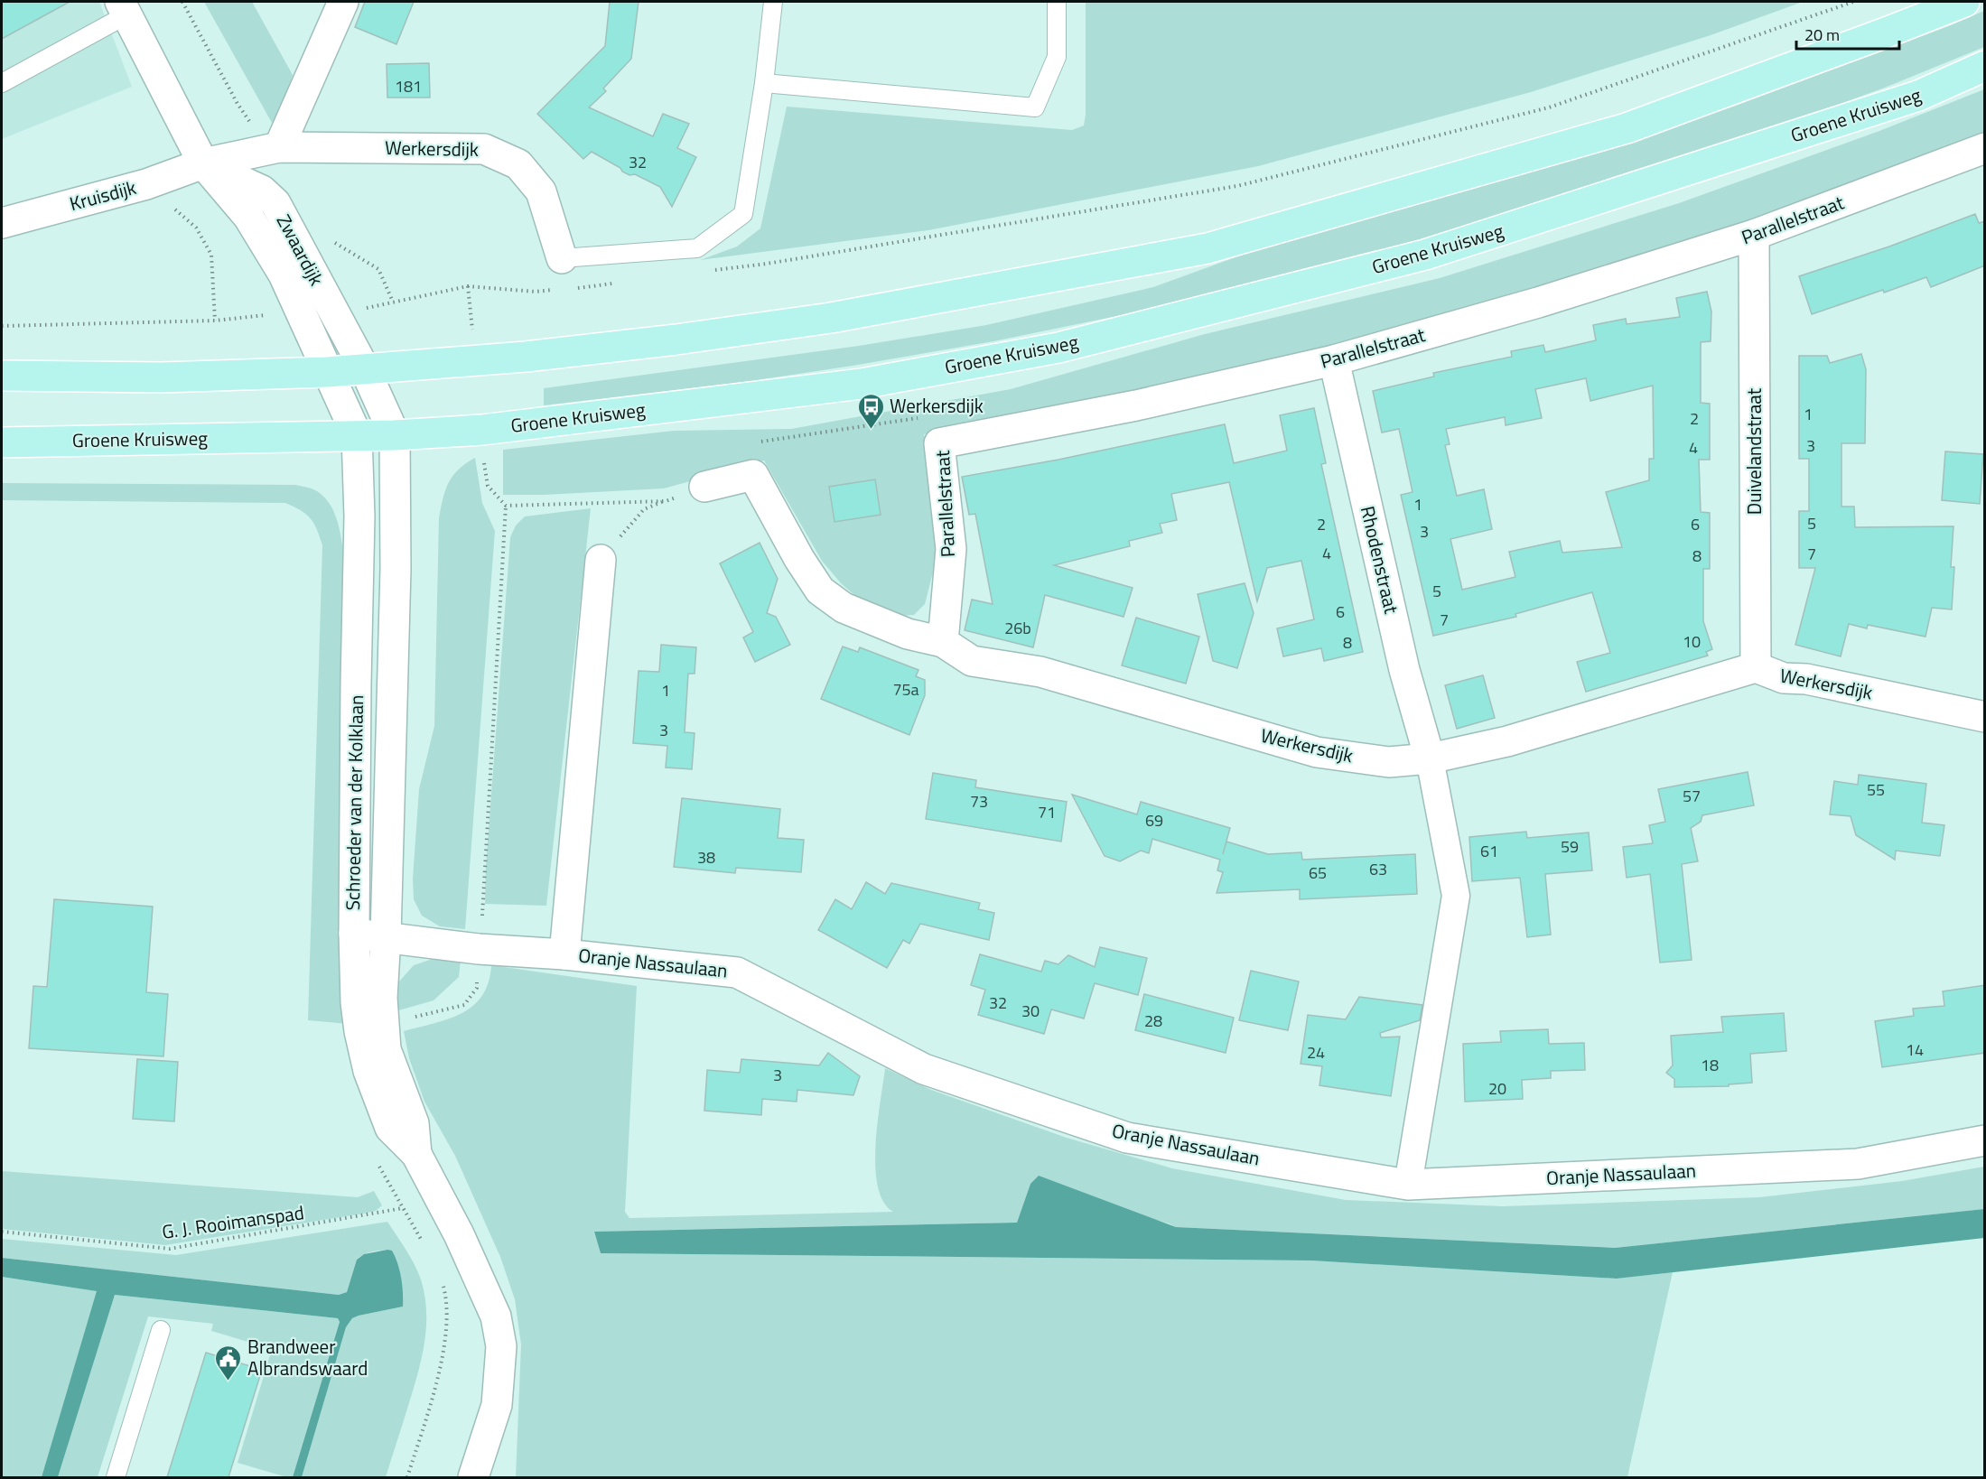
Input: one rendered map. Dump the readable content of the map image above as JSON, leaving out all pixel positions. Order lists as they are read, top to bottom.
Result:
{
  "streets": {
    "main road": ["Groene Kruisweg"],
    "street": [
      "Werkersdijk",
      "Kruisdijk",
      "Parallelstraat",
      "Zwaardijk",
      "Duivelandstraat",
      "Rhodenstraat",
      "Schroeder van der Kolklaan",
      "Oranje Nassaulaan"
    ],
    "path": ["G. J. Rooimanspad"]
  },
  "crossings": [
    ["Groene Kruisweg", "Zwaardijk"],
    ["Groene Kruisweg", "Schroeder van der Kolklaan"],
    ["Werkersdijk", "Kruisdijk"],
    ["Werkersdijk", "Parallelstraat"],
    ["Werkersdijk", "Zwaardijk"],
    ["Werkersdijk", "Duivelandstraat"],
    ["Werkersdijk", "Rhodenstraat"],
    ["Kruisdijk", "Zwaardijk"],
    ["Parallelstraat", "Duivelandstraat"],
    ["Parallelstraat", "Rhodenstraat"],
    ["Zwaardijk", "Schroeder van der Kolklaan"],
    ["Schroeder van der Kolklaan", "Oranje Nassaulaan"]
  ],
  "places": {
    "bus stop": ["Werkersdijk"],
    "public building": ["Brandweer Albrandswaard"]
  },
  "house_numbers": [
    "181",
    "32",
    "1",
    "2",
    "3",
    "4",
    "1",
    "5",
    "2",
    "6",
    "3",
    "4",
    "7",
    "8",
    "5",
    "6",
    "7",
    "26b",
    "10",
    "8",
    "75a",
    "1",
    "3",
    "55",
    "57",
    "73",
    "71",
    "69",
    "59",
    "61",
    "38",
    "63",
    "65",
    "32",
    "30",
    "28",
    "14",
    "24",
    "18",
    "3",
    "20"
  ],
  "scale_bar": "20 m"
}
